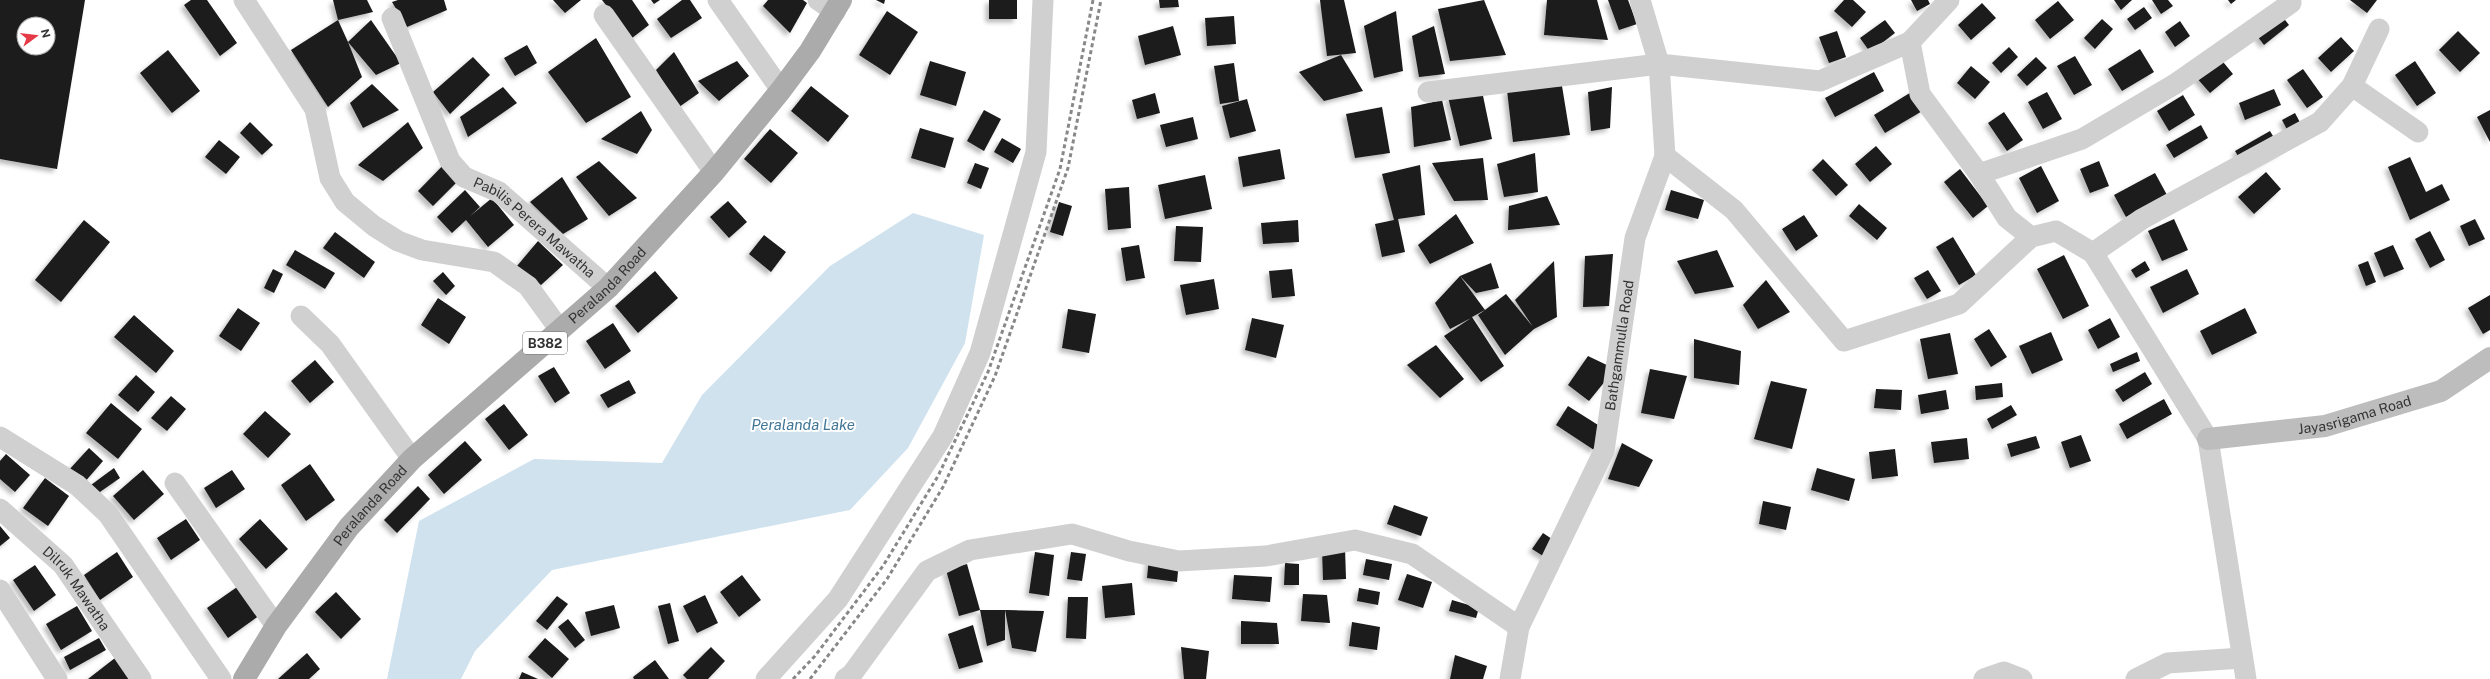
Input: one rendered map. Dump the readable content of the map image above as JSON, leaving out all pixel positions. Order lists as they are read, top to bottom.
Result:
{
  "streets": {
    "main road": ["Peralanda Road", "B382"],
    "street": [
      "Pabilis Perera Mawatha",
      "Bathgammulla Road",
      "Jayasrigama Road",
      "Dilruk Mawatha"
    ]
  },
  "crossings": [
    ["Pabilis Perera Mawatha", "Peralanda Road"]
  ],
  "water": ["Peralanda Lake"],
  "north": "right"
}
